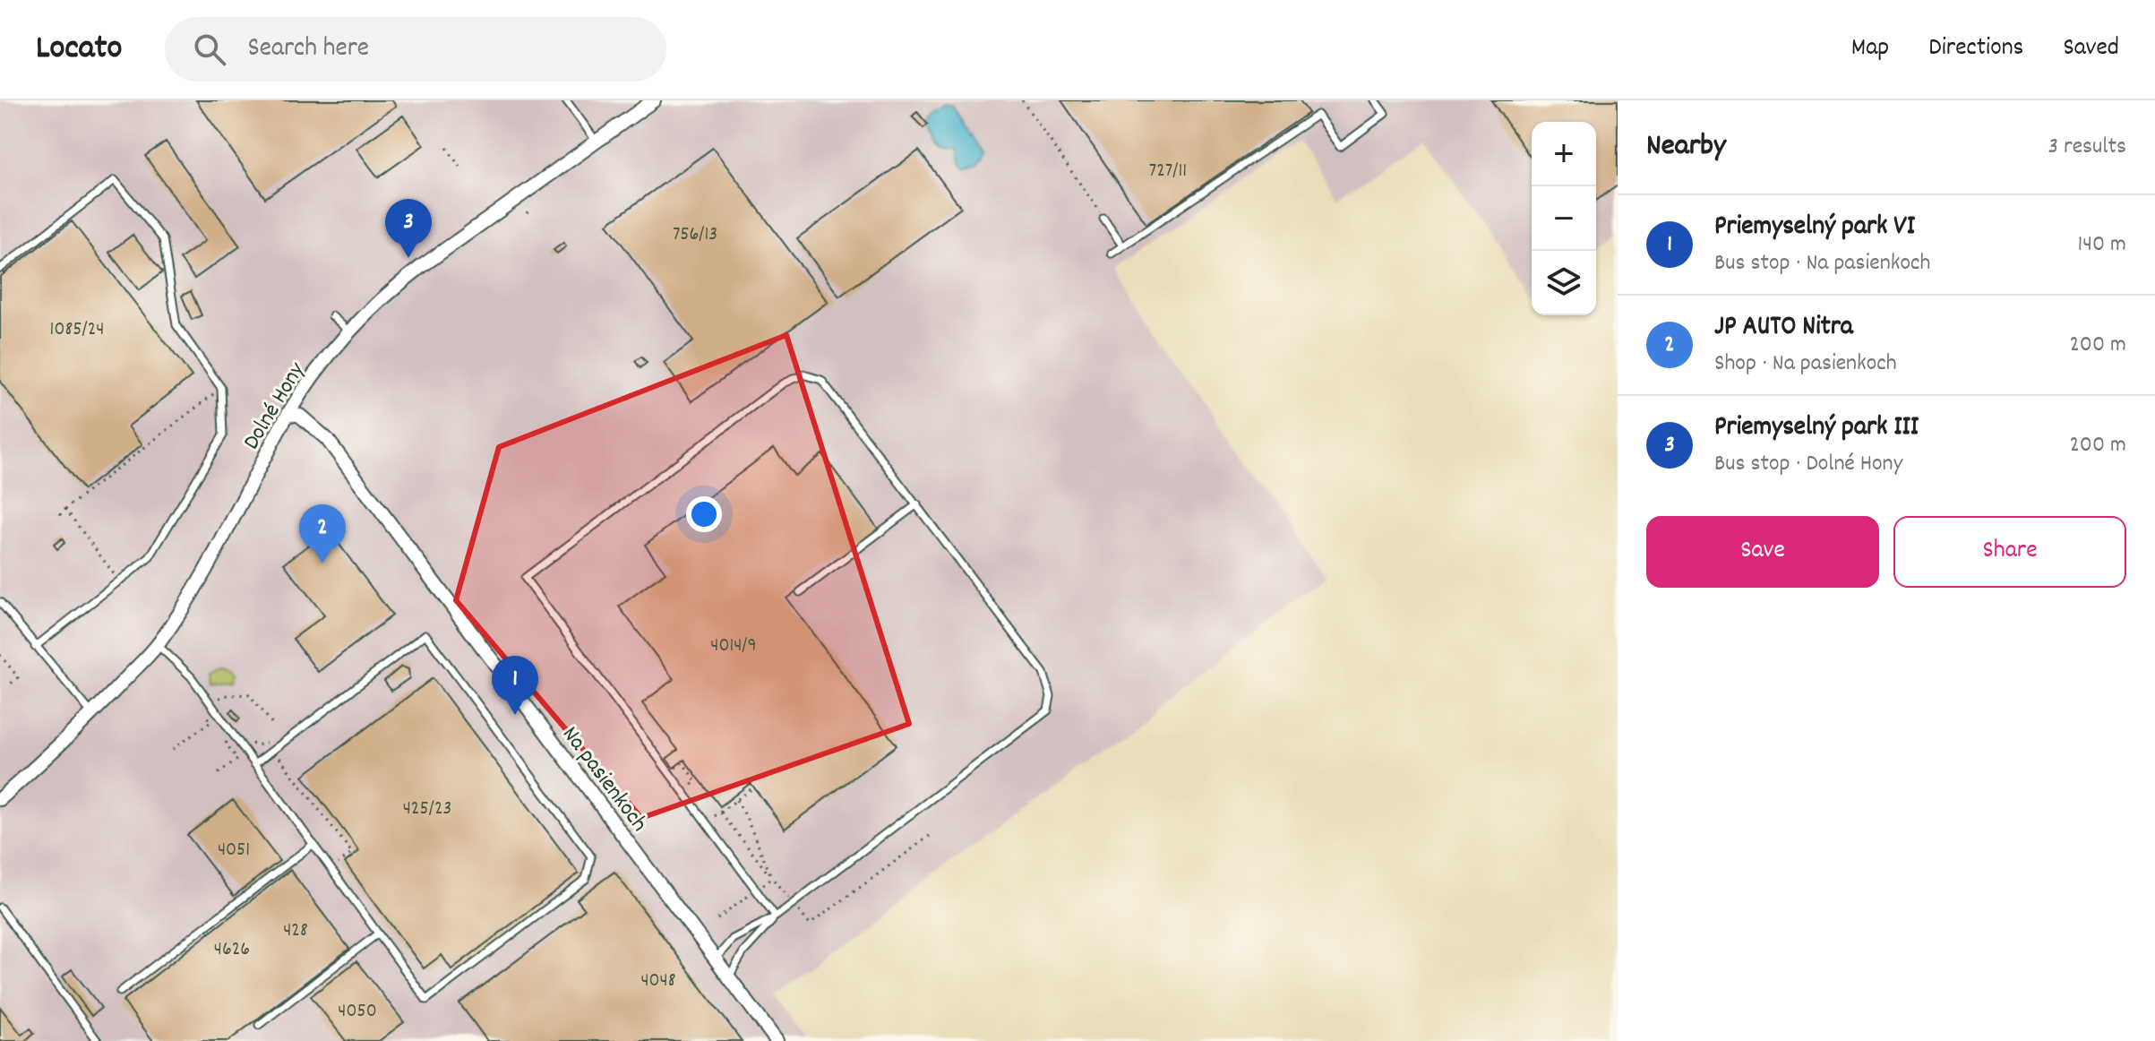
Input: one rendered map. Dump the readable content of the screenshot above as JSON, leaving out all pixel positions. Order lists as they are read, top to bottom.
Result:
{
  "streets": {
    "street": ["Dolné Hony", "Na pasienkoch"]
  },
  "crossings": [
    ["Dolné Hony", "Na pasienkoch"]
  ],
  "house_numbers": [
    "727/11",
    "756/13",
    "1085/24",
    "4014/9",
    "425/23",
    "4051",
    "428",
    "4626",
    "4048",
    "4050"
  ],
  "page": {
    "header": "Locato",
    "search": "Search here",
    "nav": ["Map", "Directions", "Saved"],
    "heading": ["Nearby", "3 results"],
    "map_buttons": ["+", "−"],
    "list": [
      {
        "mark": "1",
        "name": "Priemyselný park VI",
        "note": "Bus stop · Na pasienkoch",
        "value": "140 m"
      },
      {
        "mark": "2",
        "name": "JP AUTO Nitra",
        "note": "Shop · Na pasienkoch",
        "value": "200 m"
      },
      {
        "mark": "3",
        "name": "Priemyselný park III",
        "note": "Bus stop · Dolné Hony",
        "value": "200 m"
      }
    ],
    "pins": ["3", "2", "1"],
    "buttons": ["Save", "Share"]
  }
}
